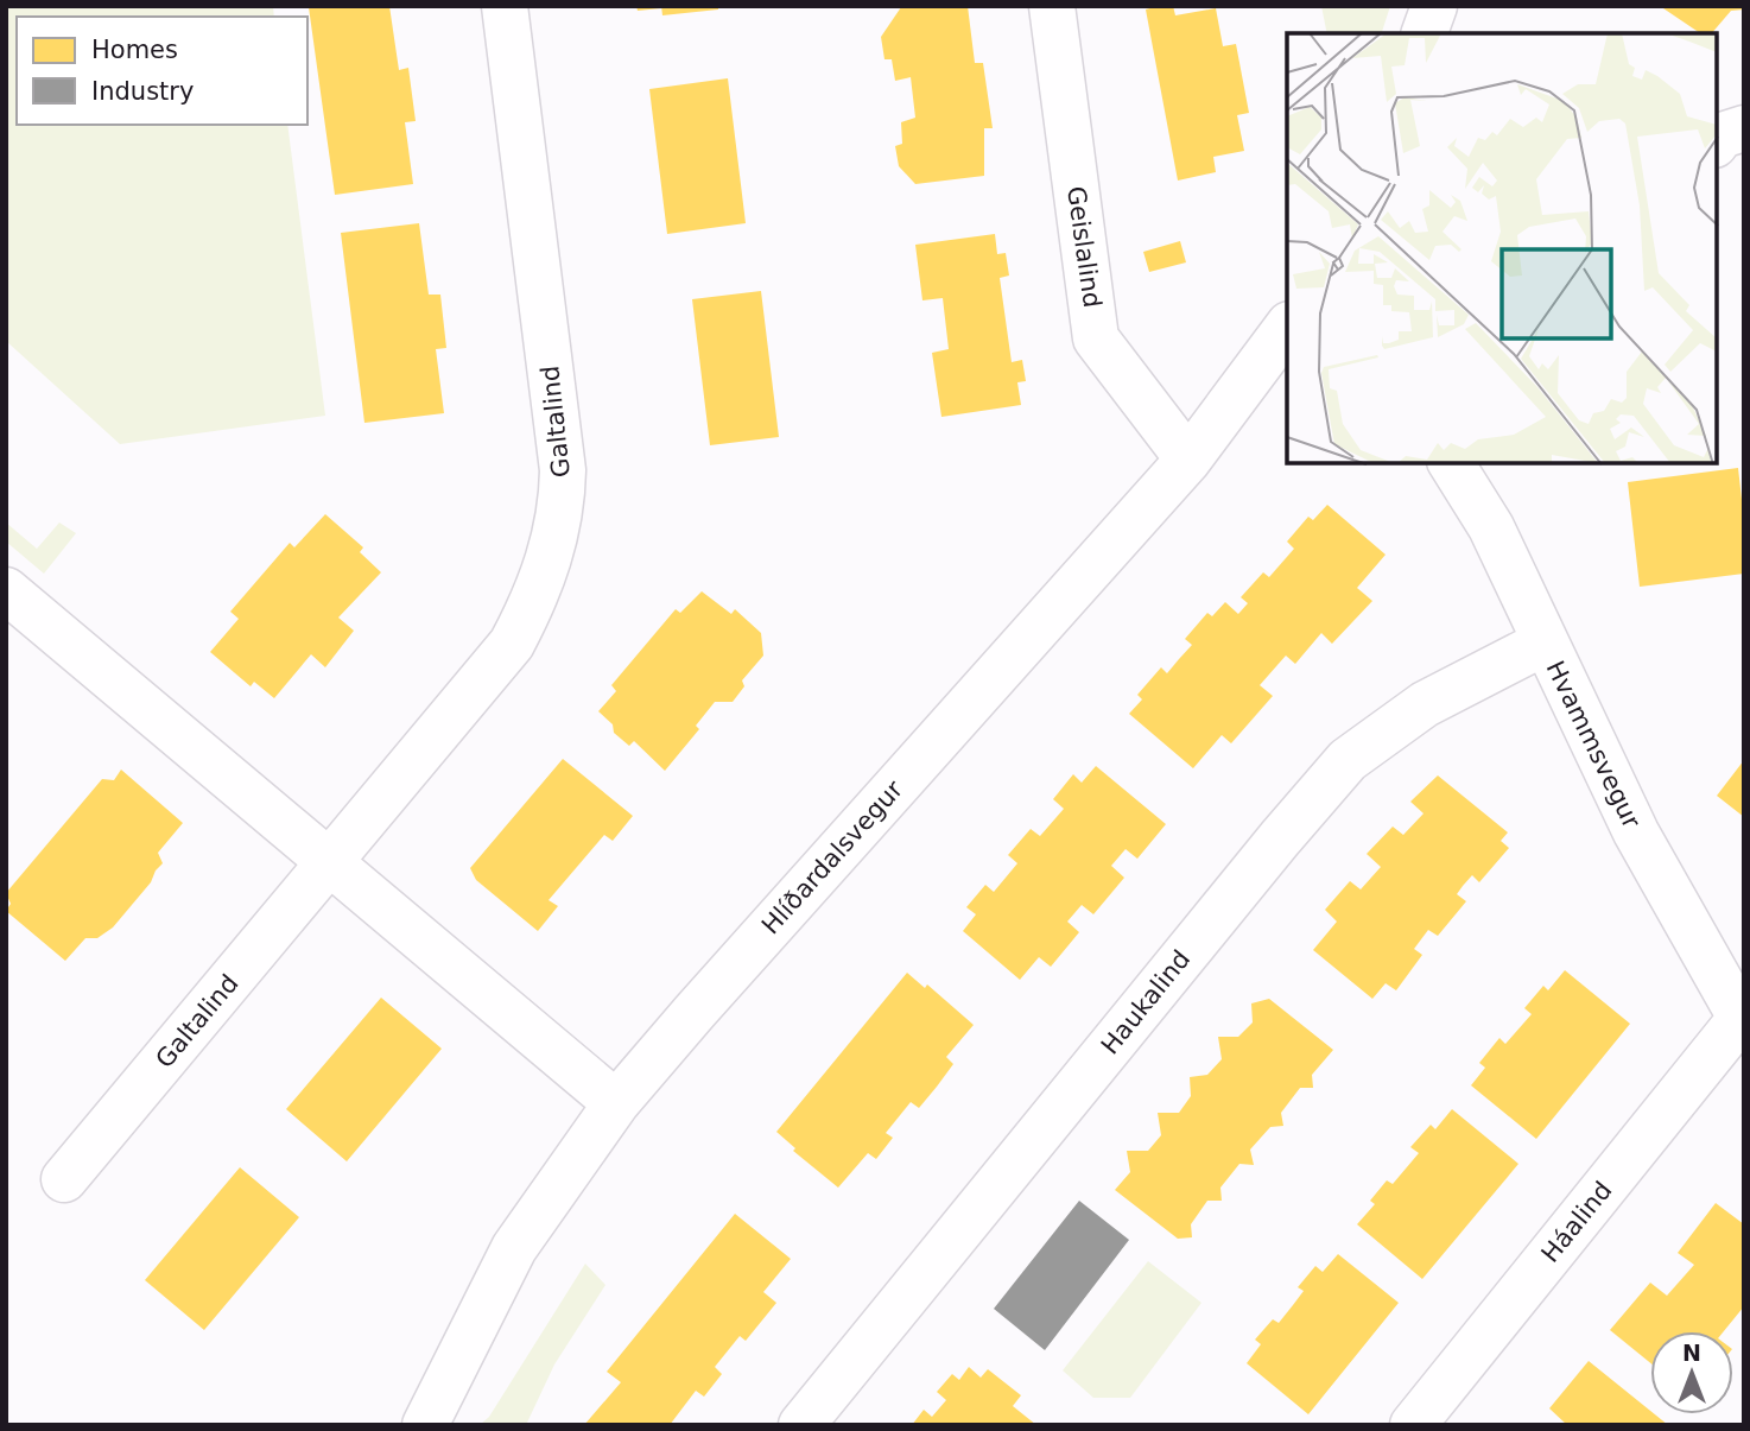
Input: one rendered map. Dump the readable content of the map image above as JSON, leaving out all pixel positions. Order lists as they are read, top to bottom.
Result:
{
  "streets": {
    "street": [
      "Geislalind",
      "Galtalind",
      "Hvammsvegur",
      "Hlíðardalsvegur",
      "Haukalind",
      "Háalind"
    ]
  },
  "crossings": [
    ["Geislalind", "Hlíðardalsvegur"],
    ["Hvammsvegur", "Haukalind"],
    ["Hvammsvegur", "Háalind"]
  ],
  "legend": ["Homes", "Industry"],
  "north": "top"
}
